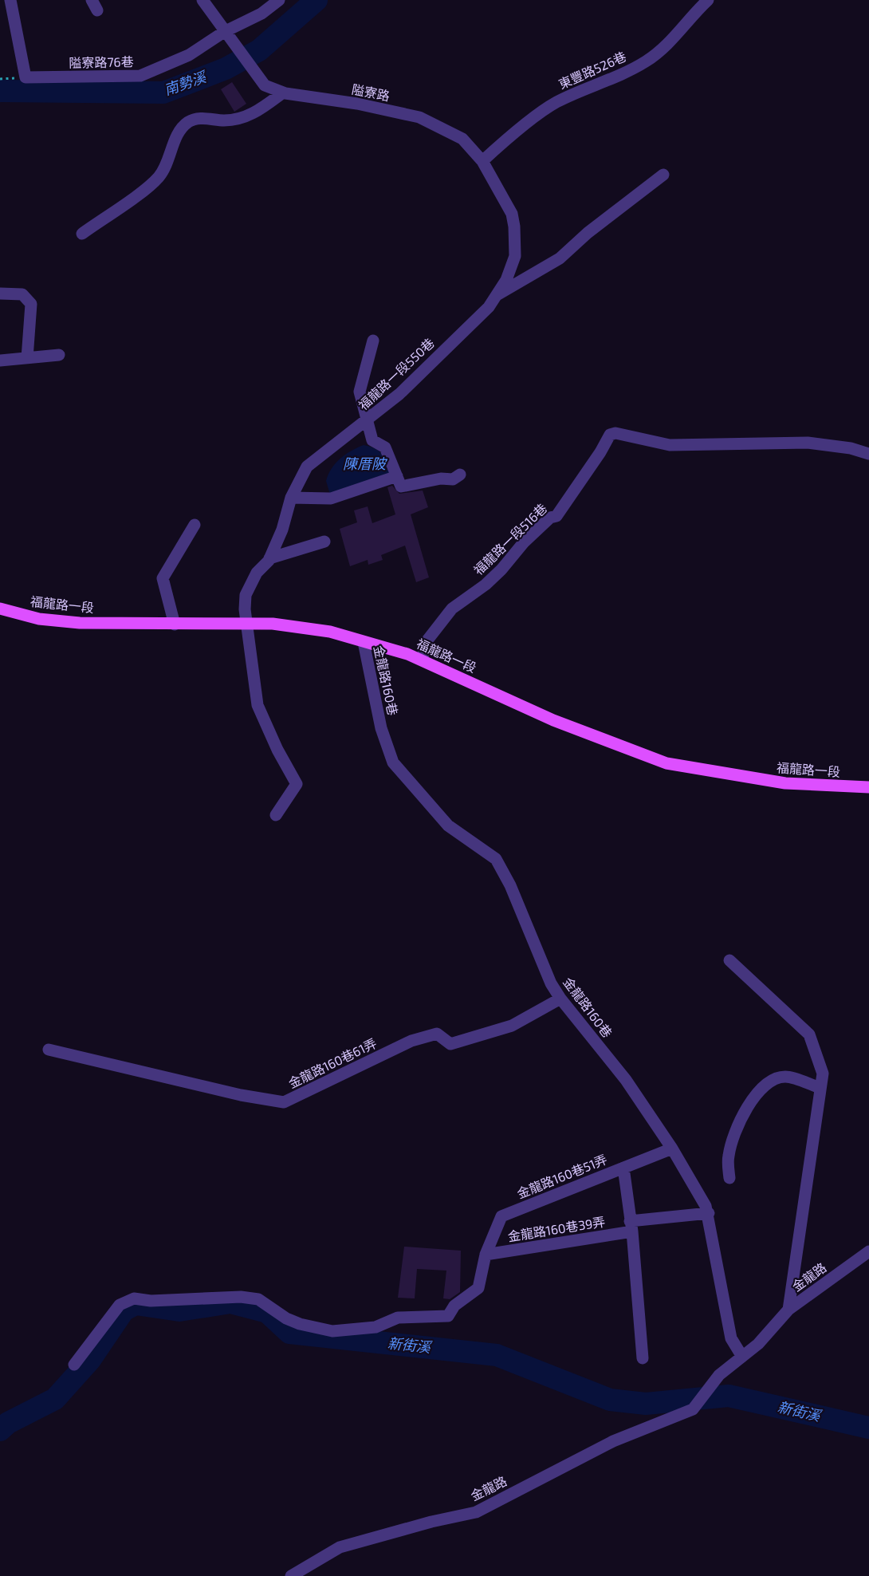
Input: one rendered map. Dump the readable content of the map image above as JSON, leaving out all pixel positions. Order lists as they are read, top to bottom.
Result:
{
  "streets": {
    "main road": ["福龍路一段"],
    "street": [
      "隘寮路76巷",
      "東豐路526巷",
      "隘寮路",
      "福龍路一段550巷",
      "福龍路一段516巷",
      "金龍路160巷",
      "金龍路160巷61弄",
      "金龍路160巷51弄",
      "金龍路160巷39弄",
      "金龍路"
    ]
  },
  "crossings": [
    ["隘寮路76巷", "隘寮路"],
    ["東豐路526巷", "隘寮路"],
    ["東豐路526巷", "福龍路一段550巷"],
    ["隘寮路", "福龍路一段550巷"],
    ["福龍路一段550巷", "福龍路一段"],
    ["福龍路一段516巷", "福龍路一段"],
    ["福龍路一段", "金龍路160巷"],
    ["金龍路160巷", "金龍路160巷61弄"],
    ["金龍路160巷", "金龍路160巷51弄"],
    ["金龍路160巷", "金龍路160巷39弄"],
    ["金龍路160巷", "金龍路"],
    ["金龍路160巷51弄", "金龍路160巷39弄"]
  ],
  "water": ["南勢溪", "陳厝陂", "新街溪"]
}
